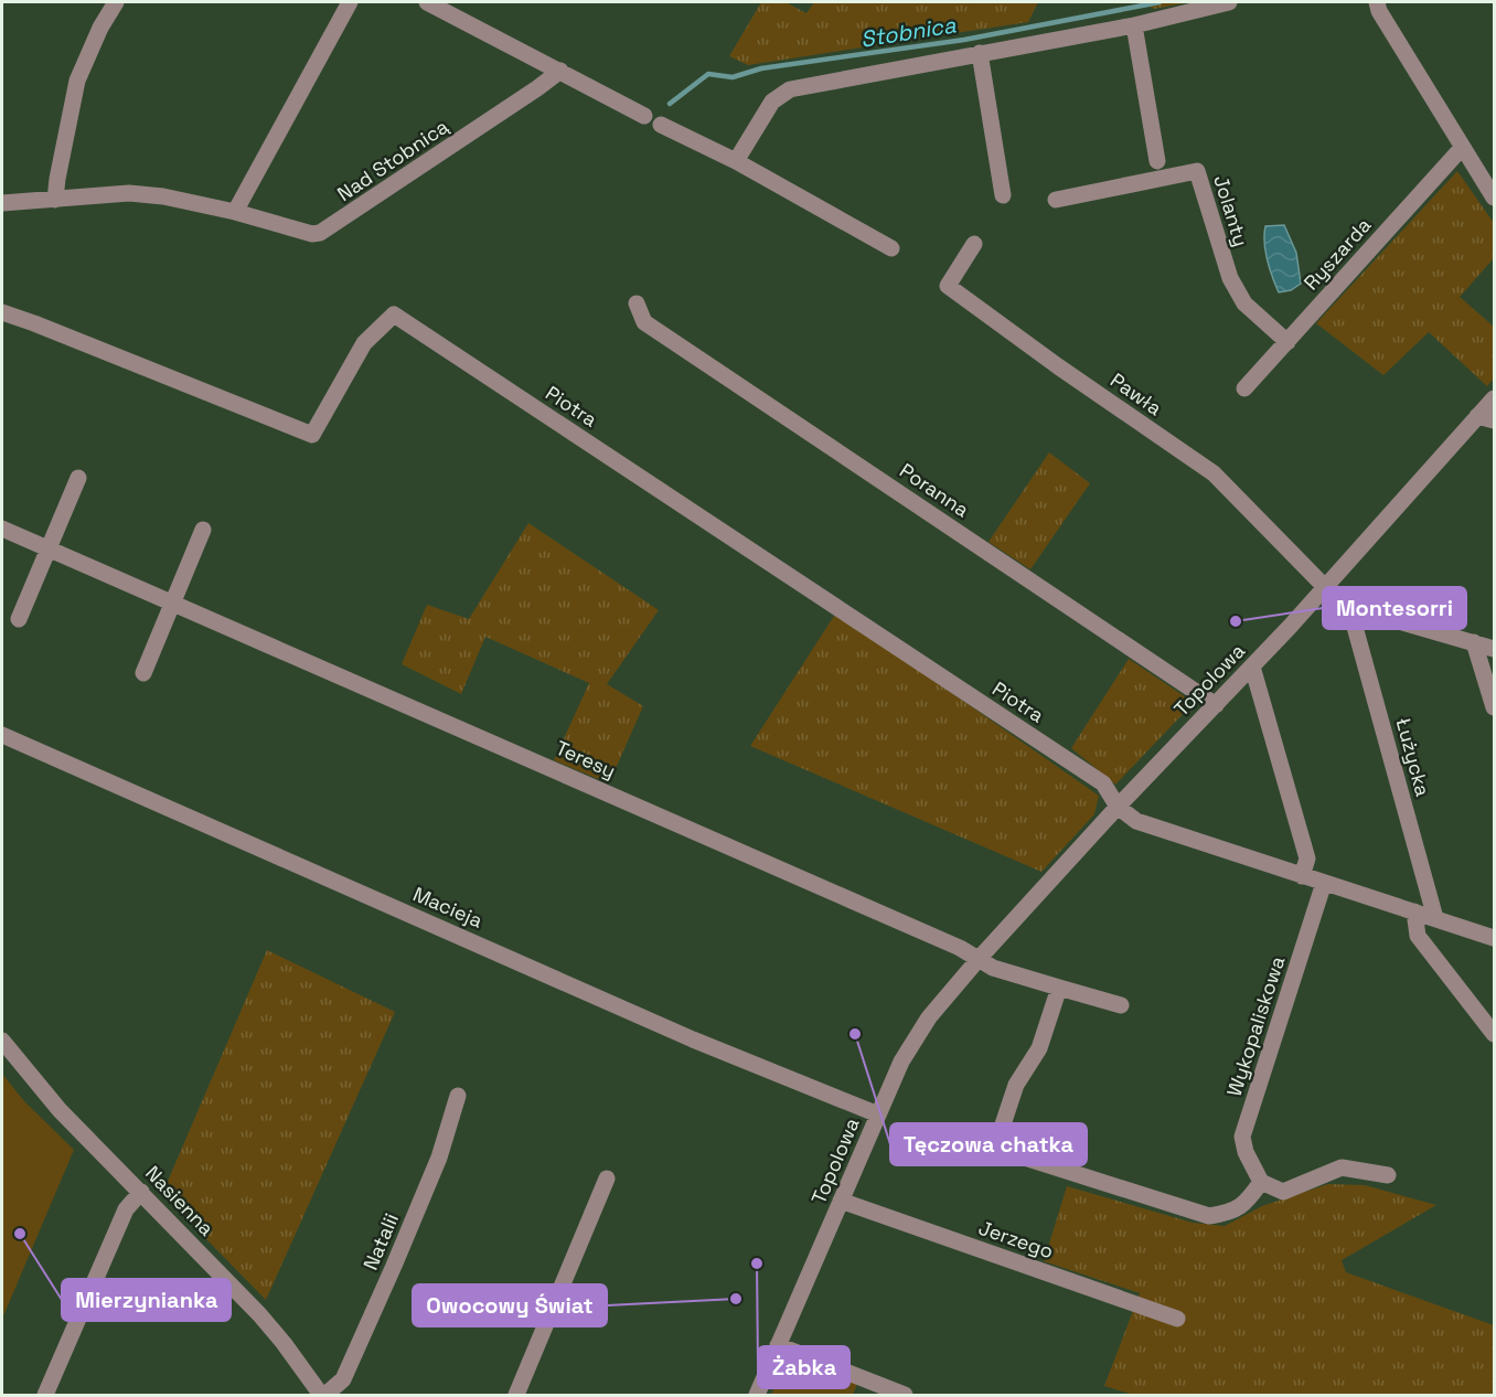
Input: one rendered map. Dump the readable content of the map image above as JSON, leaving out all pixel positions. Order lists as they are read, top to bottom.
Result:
{
  "streets": {
    "street": [
      "Nad Stobnicą",
      "Jolanty",
      "Ryszarda",
      "Pawła",
      "Piotra",
      "Poranna",
      "Topolowa",
      "Łużycka",
      "Teresy",
      "Macieja",
      "Wykopaliskowa",
      "Nasienna",
      "Jerzego",
      "Natalii"
    ]
  },
  "crossings": [
    ["Jolanty", "Ryszarda"],
    ["Pawła", "Topolowa"],
    ["Piotra", "Topolowa"],
    ["Poranna", "Topolowa"],
    ["Topolowa", "Teresy"],
    ["Topolowa", "Macieja"],
    ["Topolowa", "Jerzego"]
  ],
  "water": ["Stobnica"],
  "places": [
    "Montesorri",
    "Tęczowa chatka",
    "Mierzynianka",
    "Żabka",
    "Owocowy Świat"
  ]
}
